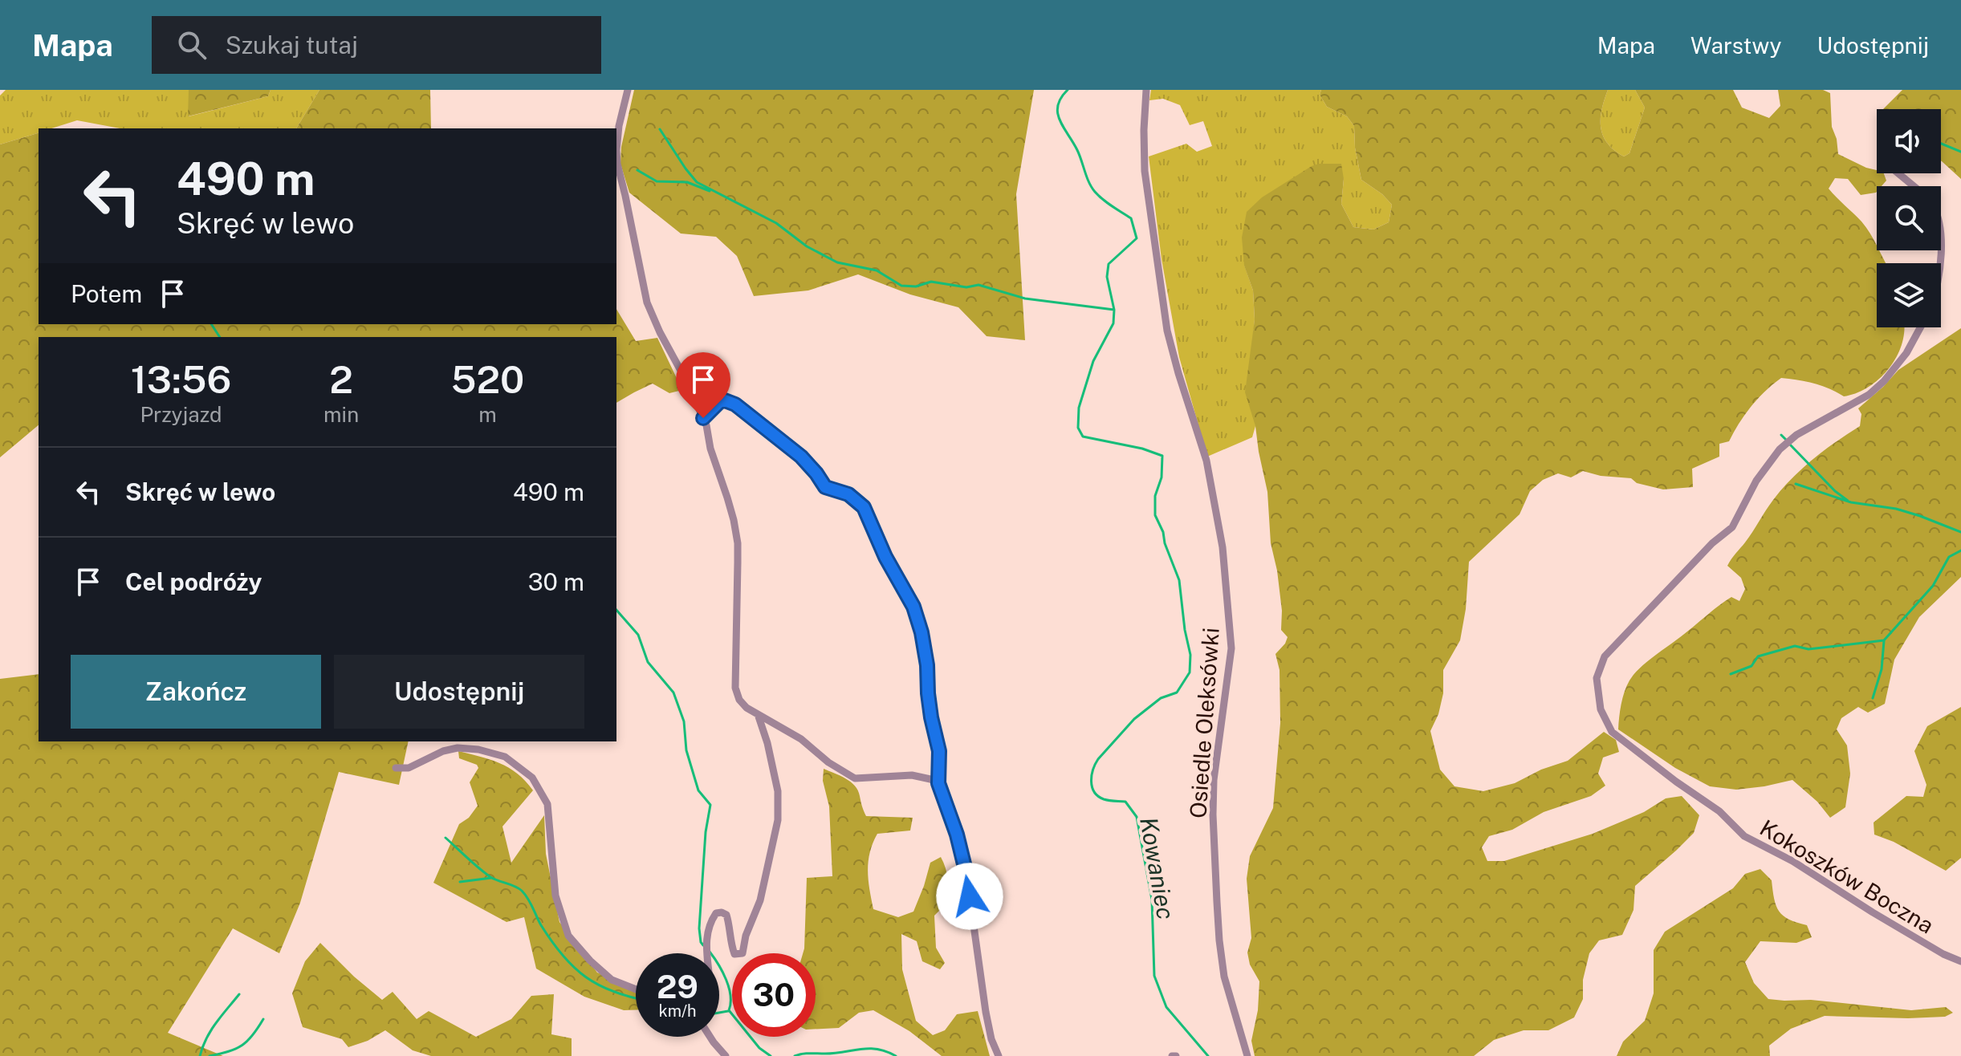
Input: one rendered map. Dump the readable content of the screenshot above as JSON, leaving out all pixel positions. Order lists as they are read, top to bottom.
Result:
{
  "streets": {
    "street": ["Osiedle Oleksówki", "Kokoszków Boczna"]
  },
  "water": ["Kowaniec"],
  "page": {
    "header": "Mapa",
    "search": "Szukaj tutaj",
    "nav": ["Mapa", "Warstwy", "Udostępnij"],
    "turn": ["490 m", "Skręć w lewo"],
    "then": "Potem",
    "eta": [
      "13:56",
      "Przyjazd",
      "2",
      "min",
      "520",
      "m"
    ],
    "list": [
      {
        "name": "Skręć w lewo",
        "value": "490 m"
      },
      {
        "name": "Cel podróży",
        "value": "30 m"
      }
    ],
    "buttons": ["Zakończ", "Udostępnij"],
    "speed": "29 km/h",
    "limit": "30"
  }
}
